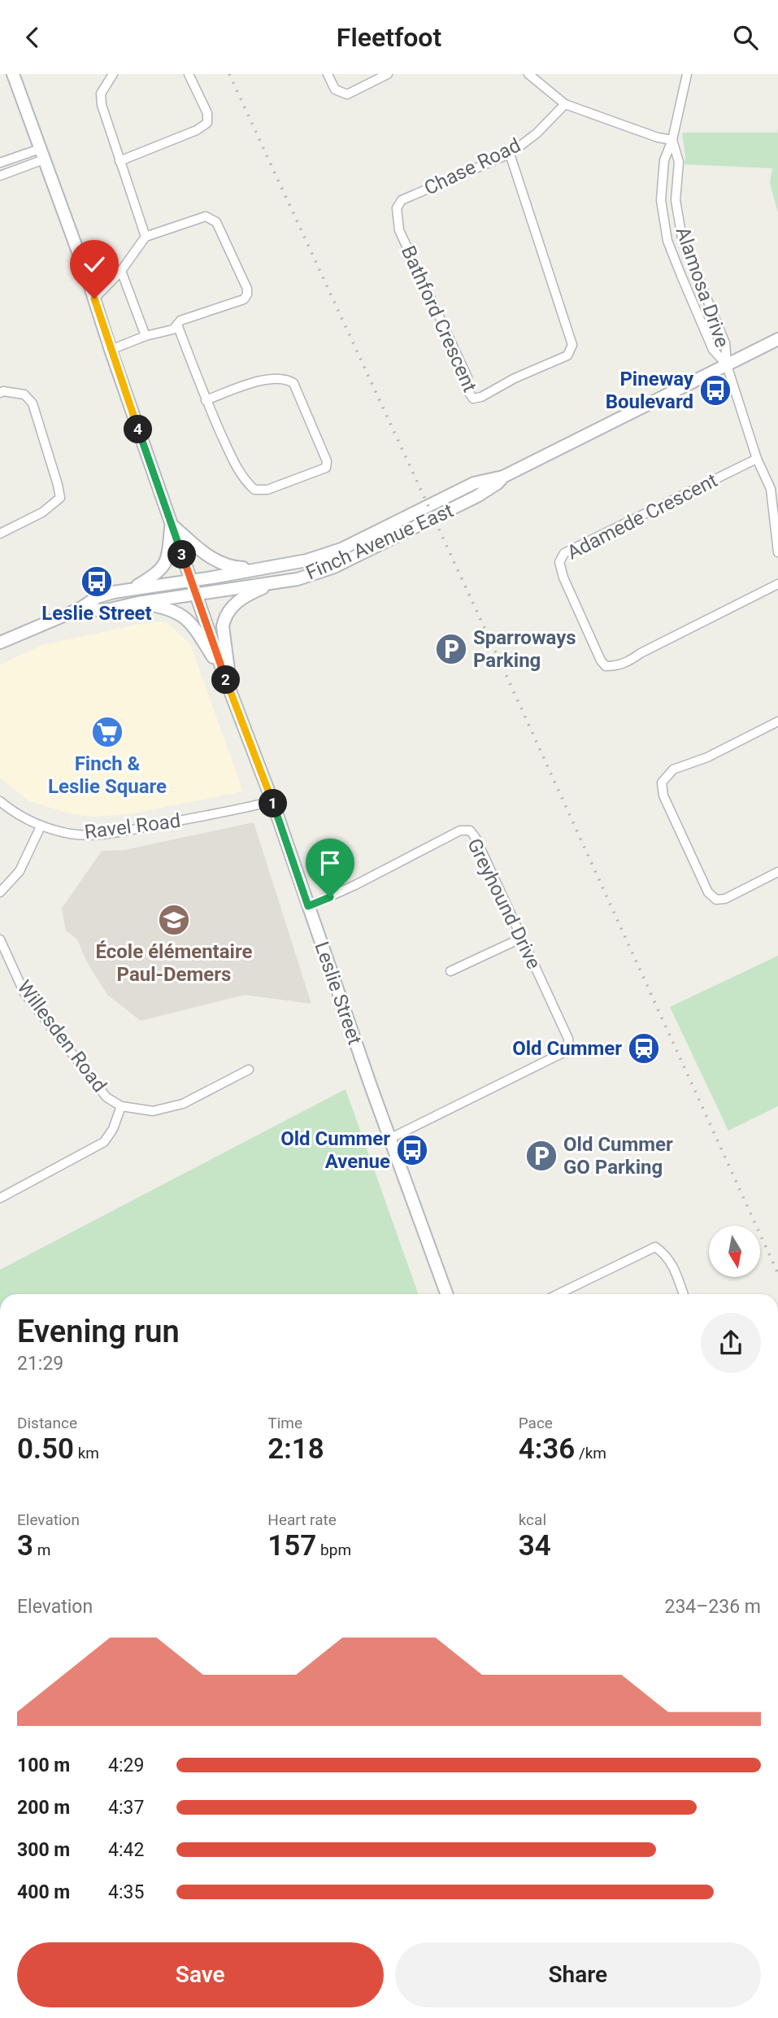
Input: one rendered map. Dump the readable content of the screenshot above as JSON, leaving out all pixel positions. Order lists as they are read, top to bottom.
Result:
{
  "streets": {
    "main road": ["Finch Avenue East", "Leslie Street"],
    "street": [
      "Chase Road",
      "Alamosa Drive",
      "Bathford Crescent",
      "Adamede Crescent",
      "Ravel Road",
      "Greyhound Drive",
      "Willesden Road"
    ]
  },
  "crossings": [
    ["Chase Road", "Bathford Crescent"],
    ["Alamosa Drive", "Finch Avenue East"],
    ["Finch Avenue East", "Leslie Street"],
    ["Ravel Road", "Leslie Street"],
    ["Greyhound Drive", "Leslie Street"]
  ],
  "places": {
    "bus stop": ["Pineway Boulevard", "Leslie Street", "Old Cummer Avenue"],
    "parking": ["Sparroways Parking", "Old Cummer GO Parking"],
    "supermarket": ["Finch & Leslie Square"],
    "school or university": ["École élémentaire Paul-Demers"],
    "station": ["Old Cummer"]
  },
  "north": "bottom",
  "page": {
    "header": "Fleetfoot",
    "pins": [
      "4",
      "3",
      "2",
      "1"
    ],
    "heading": ["Evening run", "21:29"],
    "stats": [
      ["Distance", "0.50 km"],
      ["Time", "2:18"],
      ["Pace", "4:36 /km"],
      ["Elevation", "3 m"],
      ["Heart rate", "157 bpm"],
      ["kcal", "34"]
    ],
    "chart": ["Elevation", "234–236 m"],
    "list": [
      {
        "name": "100 m",
        "note": "4:29"
      },
      {
        "name": "200 m",
        "note": "4:37"
      },
      {
        "name": "300 m",
        "note": "4:42"
      },
      {
        "name": "400 m",
        "note": "4:35"
      }
    ],
    "buttons": ["Save", "Share"]
  }
}
